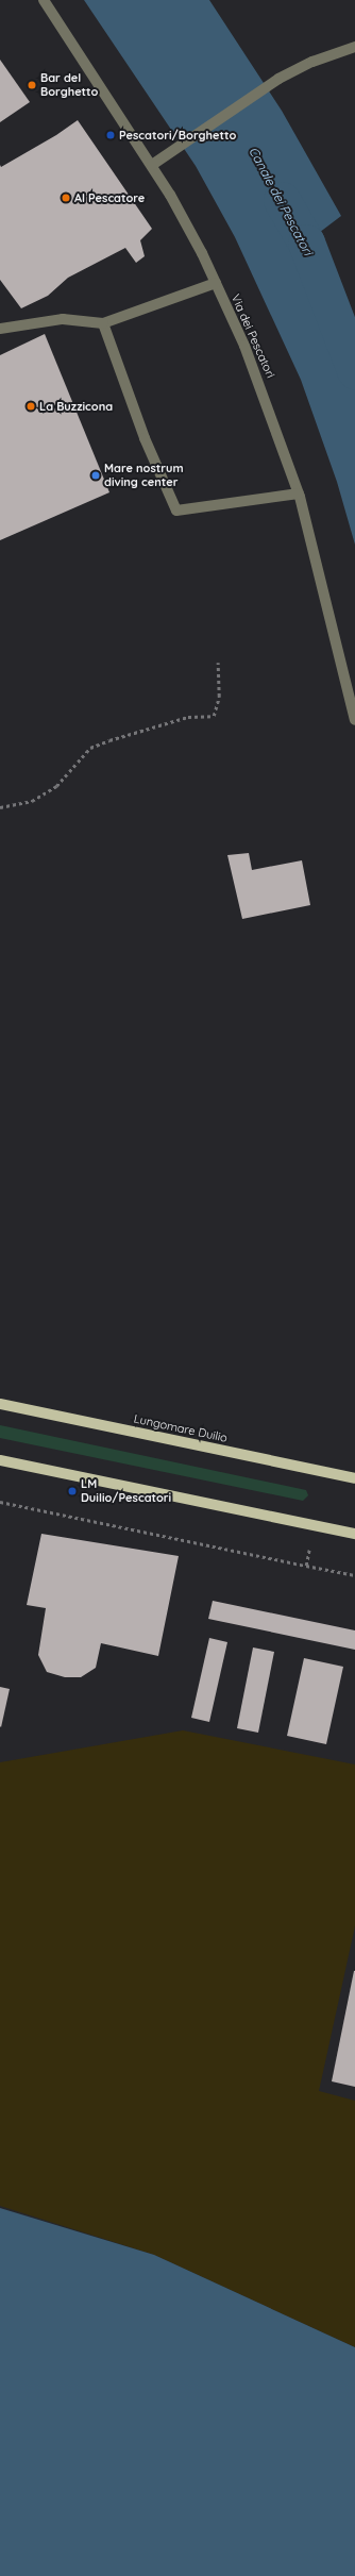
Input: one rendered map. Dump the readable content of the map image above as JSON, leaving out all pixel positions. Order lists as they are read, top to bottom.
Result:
{
  "streets": {
    "main road": ["Lungomare Duilio"],
    "street": ["Via dei Pescatori"]
  },
  "water": ["Canale dei Pescatori"],
  "places": [
    "Bar del Borghetto",
    "Pescatori/Borghetto",
    "Al Pescatore",
    "La Buzzicona",
    "Mare nostrum diving center",
    "LM Duilio/Pescatori"
  ]
}
